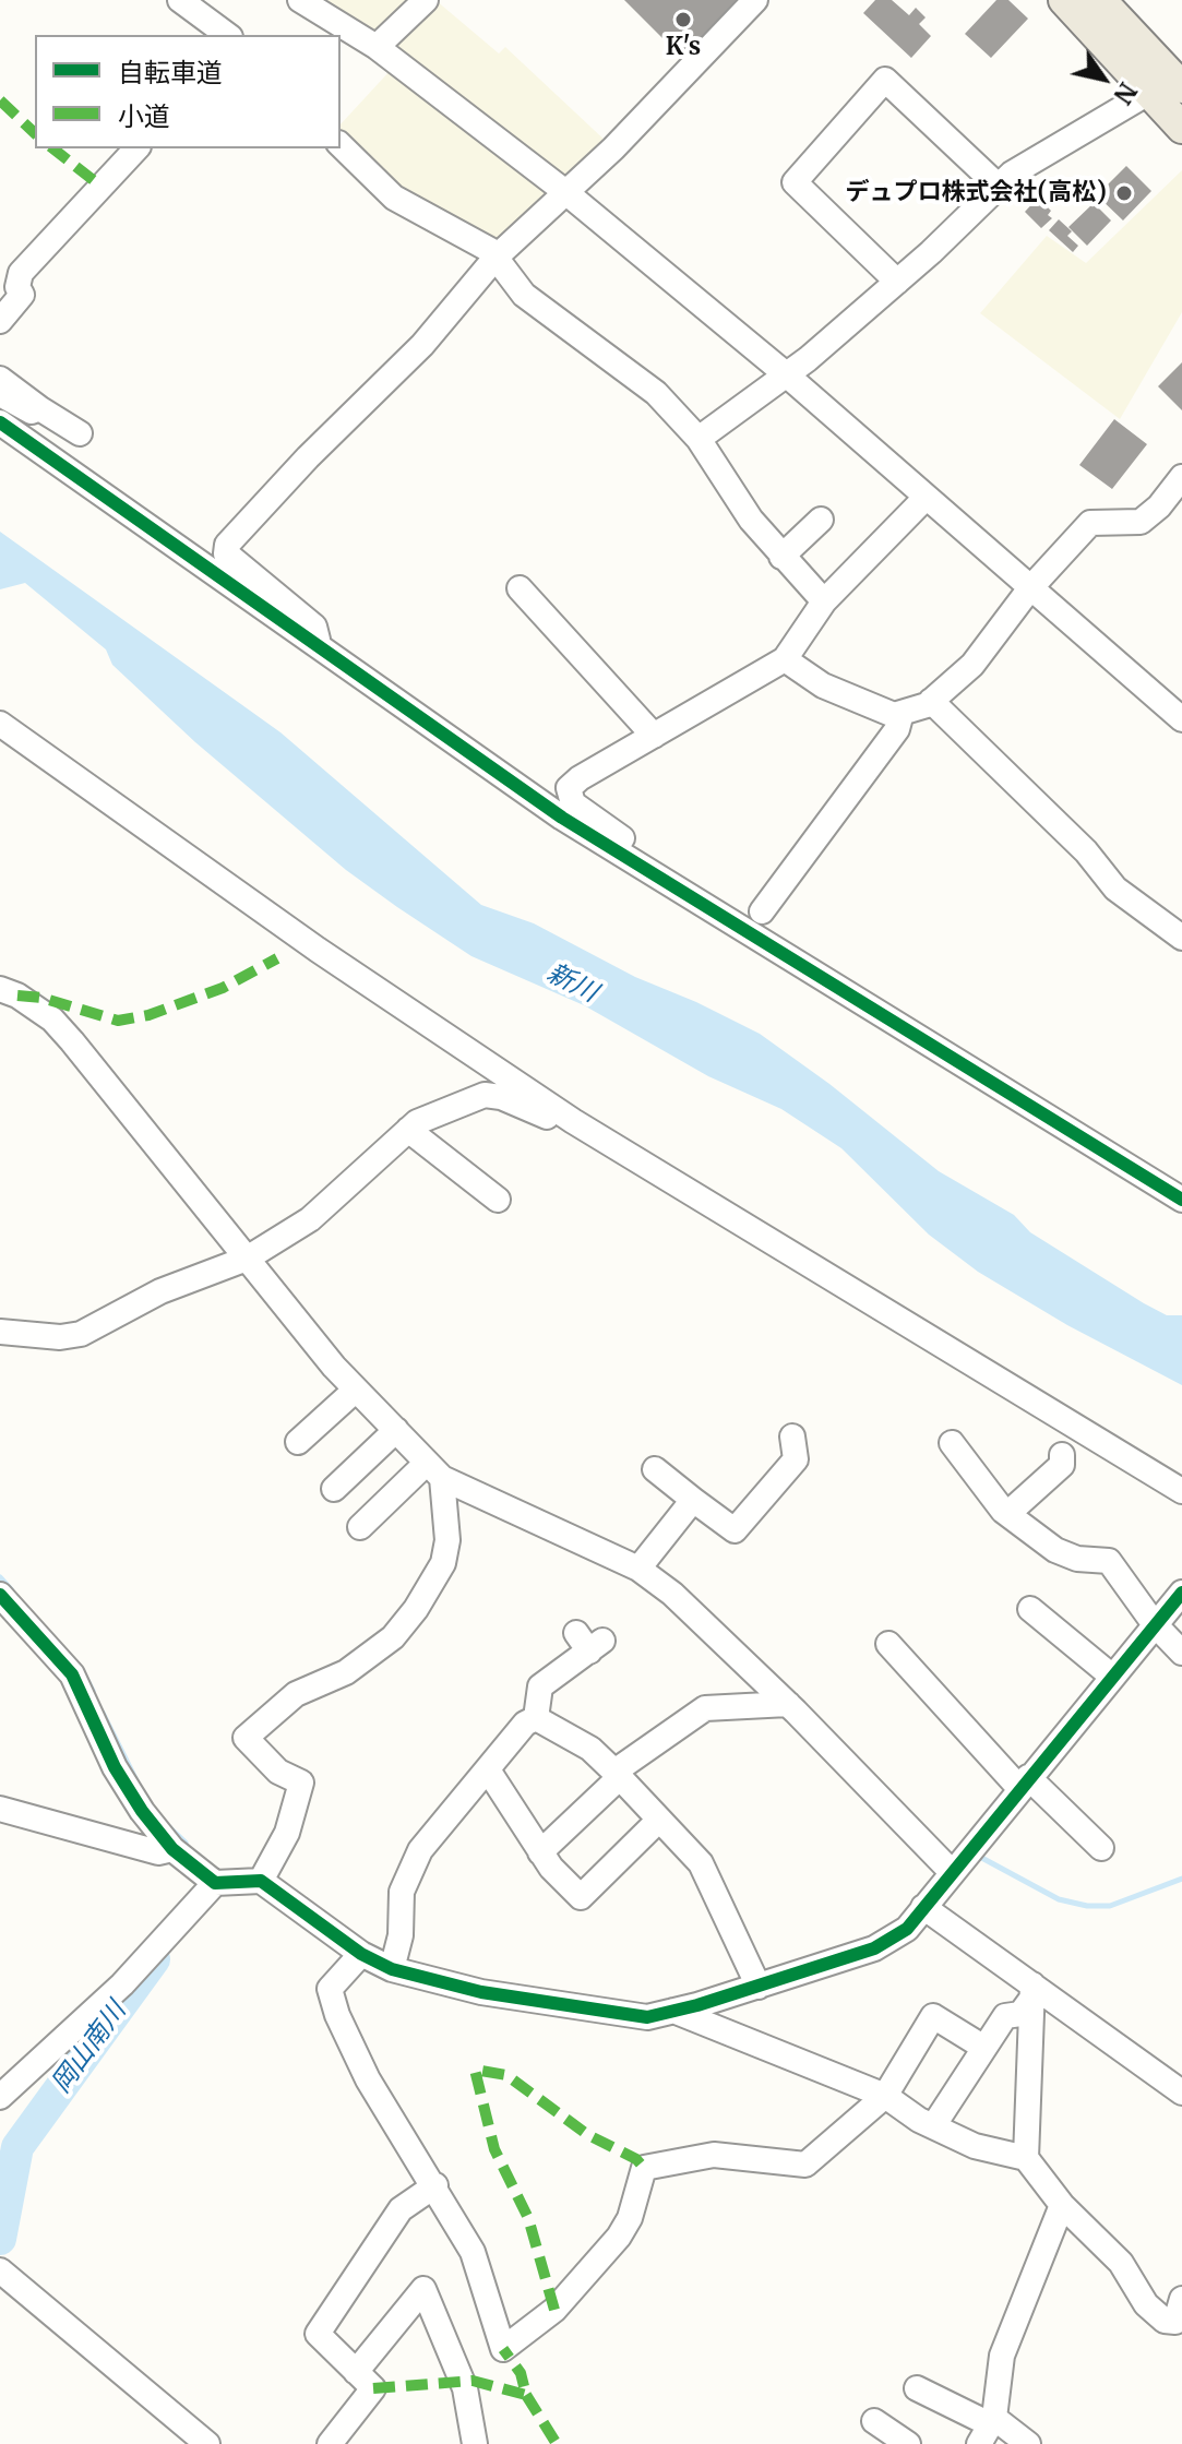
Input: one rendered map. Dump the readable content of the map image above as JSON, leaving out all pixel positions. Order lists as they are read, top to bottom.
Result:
{
  "water": ["新川", "岡山南川"],
  "places": ["K's", "デュプロ株式会社(高松)"],
  "legend": ["自転車道", "小道"],
  "north": "bottom right"
}
